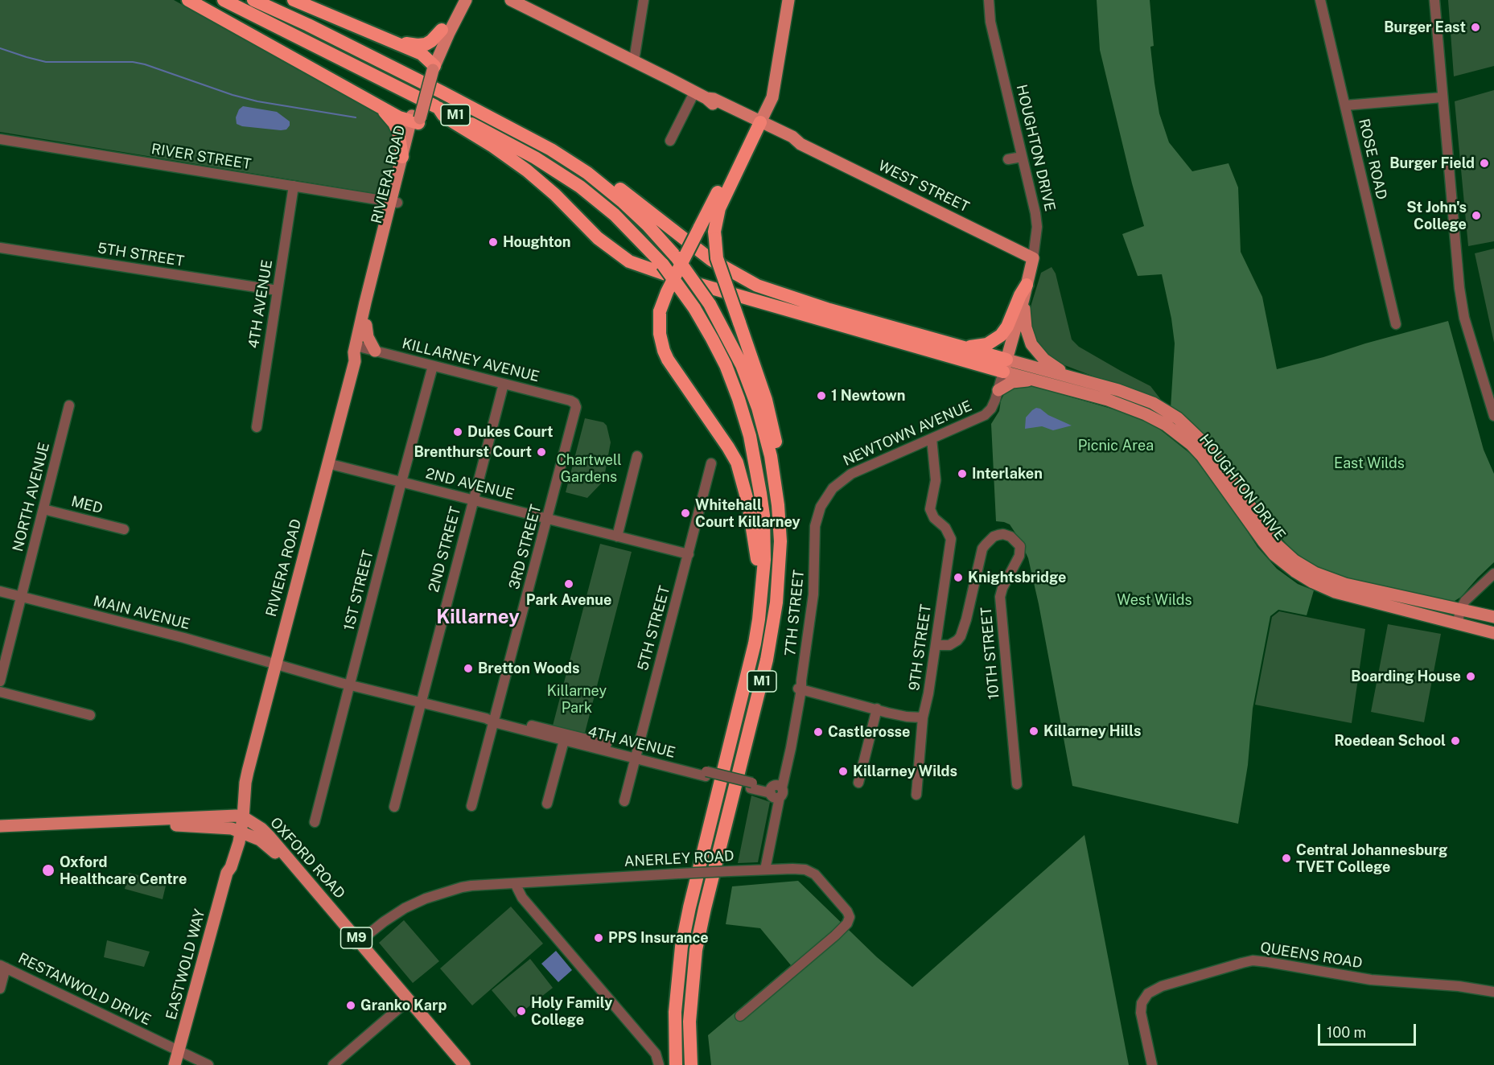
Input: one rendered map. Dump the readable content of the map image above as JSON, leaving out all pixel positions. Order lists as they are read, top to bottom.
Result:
{
  "streets": {
    "highway": ["M1"],
    "main road": [
      "HOUGHTON DRIVE",
      "RIVIERA ROAD",
      "WEST STREET",
      "OXFORD ROAD",
      "M9",
      "EASTWOLD WAY"
    ],
    "street": [
      "RIVER STREET",
      "ROSE ROAD",
      "5TH STREET",
      "4TH AVENUE",
      "KILLARNEY AVENUE",
      "NEWTOWN AVENUE",
      "2ND AVENUE",
      "NORTH AVENUE",
      "MED",
      "3RD STREET",
      "2ND STREET",
      "1ST STREET",
      "MAIN AVENUE",
      "7TH STREET",
      "9TH STREET",
      "10TH STREET",
      "ANERLEY ROAD",
      "QUEENS ROAD",
      "RESTANWOLD DRIVE"
    ]
  },
  "crossings": [
    ["HOUGHTON DRIVE", "WEST STREET"],
    ["HOUGHTON DRIVE", "NEWTOWN AVENUE"],
    ["RIVER STREET", "RIVIERA ROAD"],
    ["RIVER STREET", "4TH AVENUE"],
    ["RIVIERA ROAD", "4TH AVENUE"],
    ["RIVIERA ROAD", "KILLARNEY AVENUE"],
    ["RIVIERA ROAD", "2ND AVENUE"],
    ["RIVIERA ROAD", "MAIN AVENUE"],
    ["RIVIERA ROAD", "OXFORD ROAD"],
    ["RIVIERA ROAD", "EASTWOLD WAY"],
    ["5TH STREET", "4TH AVENUE"],
    ["5TH STREET", "2ND AVENUE"],
    ["4TH AVENUE", "3RD STREET"],
    ["4TH AVENUE", "2ND STREET"],
    ["4TH AVENUE", "1ST STREET"],
    ["4TH AVENUE", "MAIN AVENUE"],
    ["4TH AVENUE", "7TH STREET"],
    ["KILLARNEY AVENUE", "3RD STREET"],
    ["KILLARNEY AVENUE", "2ND STREET"],
    ["KILLARNEY AVENUE", "1ST STREET"],
    ["NEWTOWN AVENUE", "7TH STREET"],
    ["NEWTOWN AVENUE", "9TH STREET"],
    ["2ND AVENUE", "3RD STREET"],
    ["2ND AVENUE", "2ND STREET"],
    ["2ND AVENUE", "1ST STREET"],
    ["NORTH AVENUE", "MED"],
    ["NORTH AVENUE", "MAIN AVENUE"],
    ["7TH STREET", "ANERLEY ROAD"],
    ["9TH STREET", "10TH STREET"],
    ["OXFORD ROAD", "ANERLEY ROAD"],
    ["OXFORD ROAD", "EASTWOLD WAY"],
    ["EASTWOLD WAY", "RESTANWOLD DRIVE"]
  ],
  "districts": ["Killarney"],
  "parks": [
    "Picnic Area",
    "Chartwell Gardens",
    "East Wilds",
    "West Wilds",
    "Killarney Park"
  ],
  "places": [
    "Burger East",
    "Burger Field",
    "St John's College",
    "Houghton",
    "1 Newtown",
    "Dukes Court",
    "Brenthurst Court",
    "Interlaken",
    "Whitehall Court Killarney",
    "Knightsbridge",
    "Park Avenue",
    "Bretton Woods",
    "Boarding House",
    "Killarney Hills",
    "Castlerosse",
    "Roedean School",
    "Killarney Wilds",
    "Central Johannesburg TVET College",
    "Oxford Healthcare Centre",
    "PPS Insurance",
    "Granko Karp",
    "Holy Family College"
  ],
  "scale_bar": "100 m"
}
